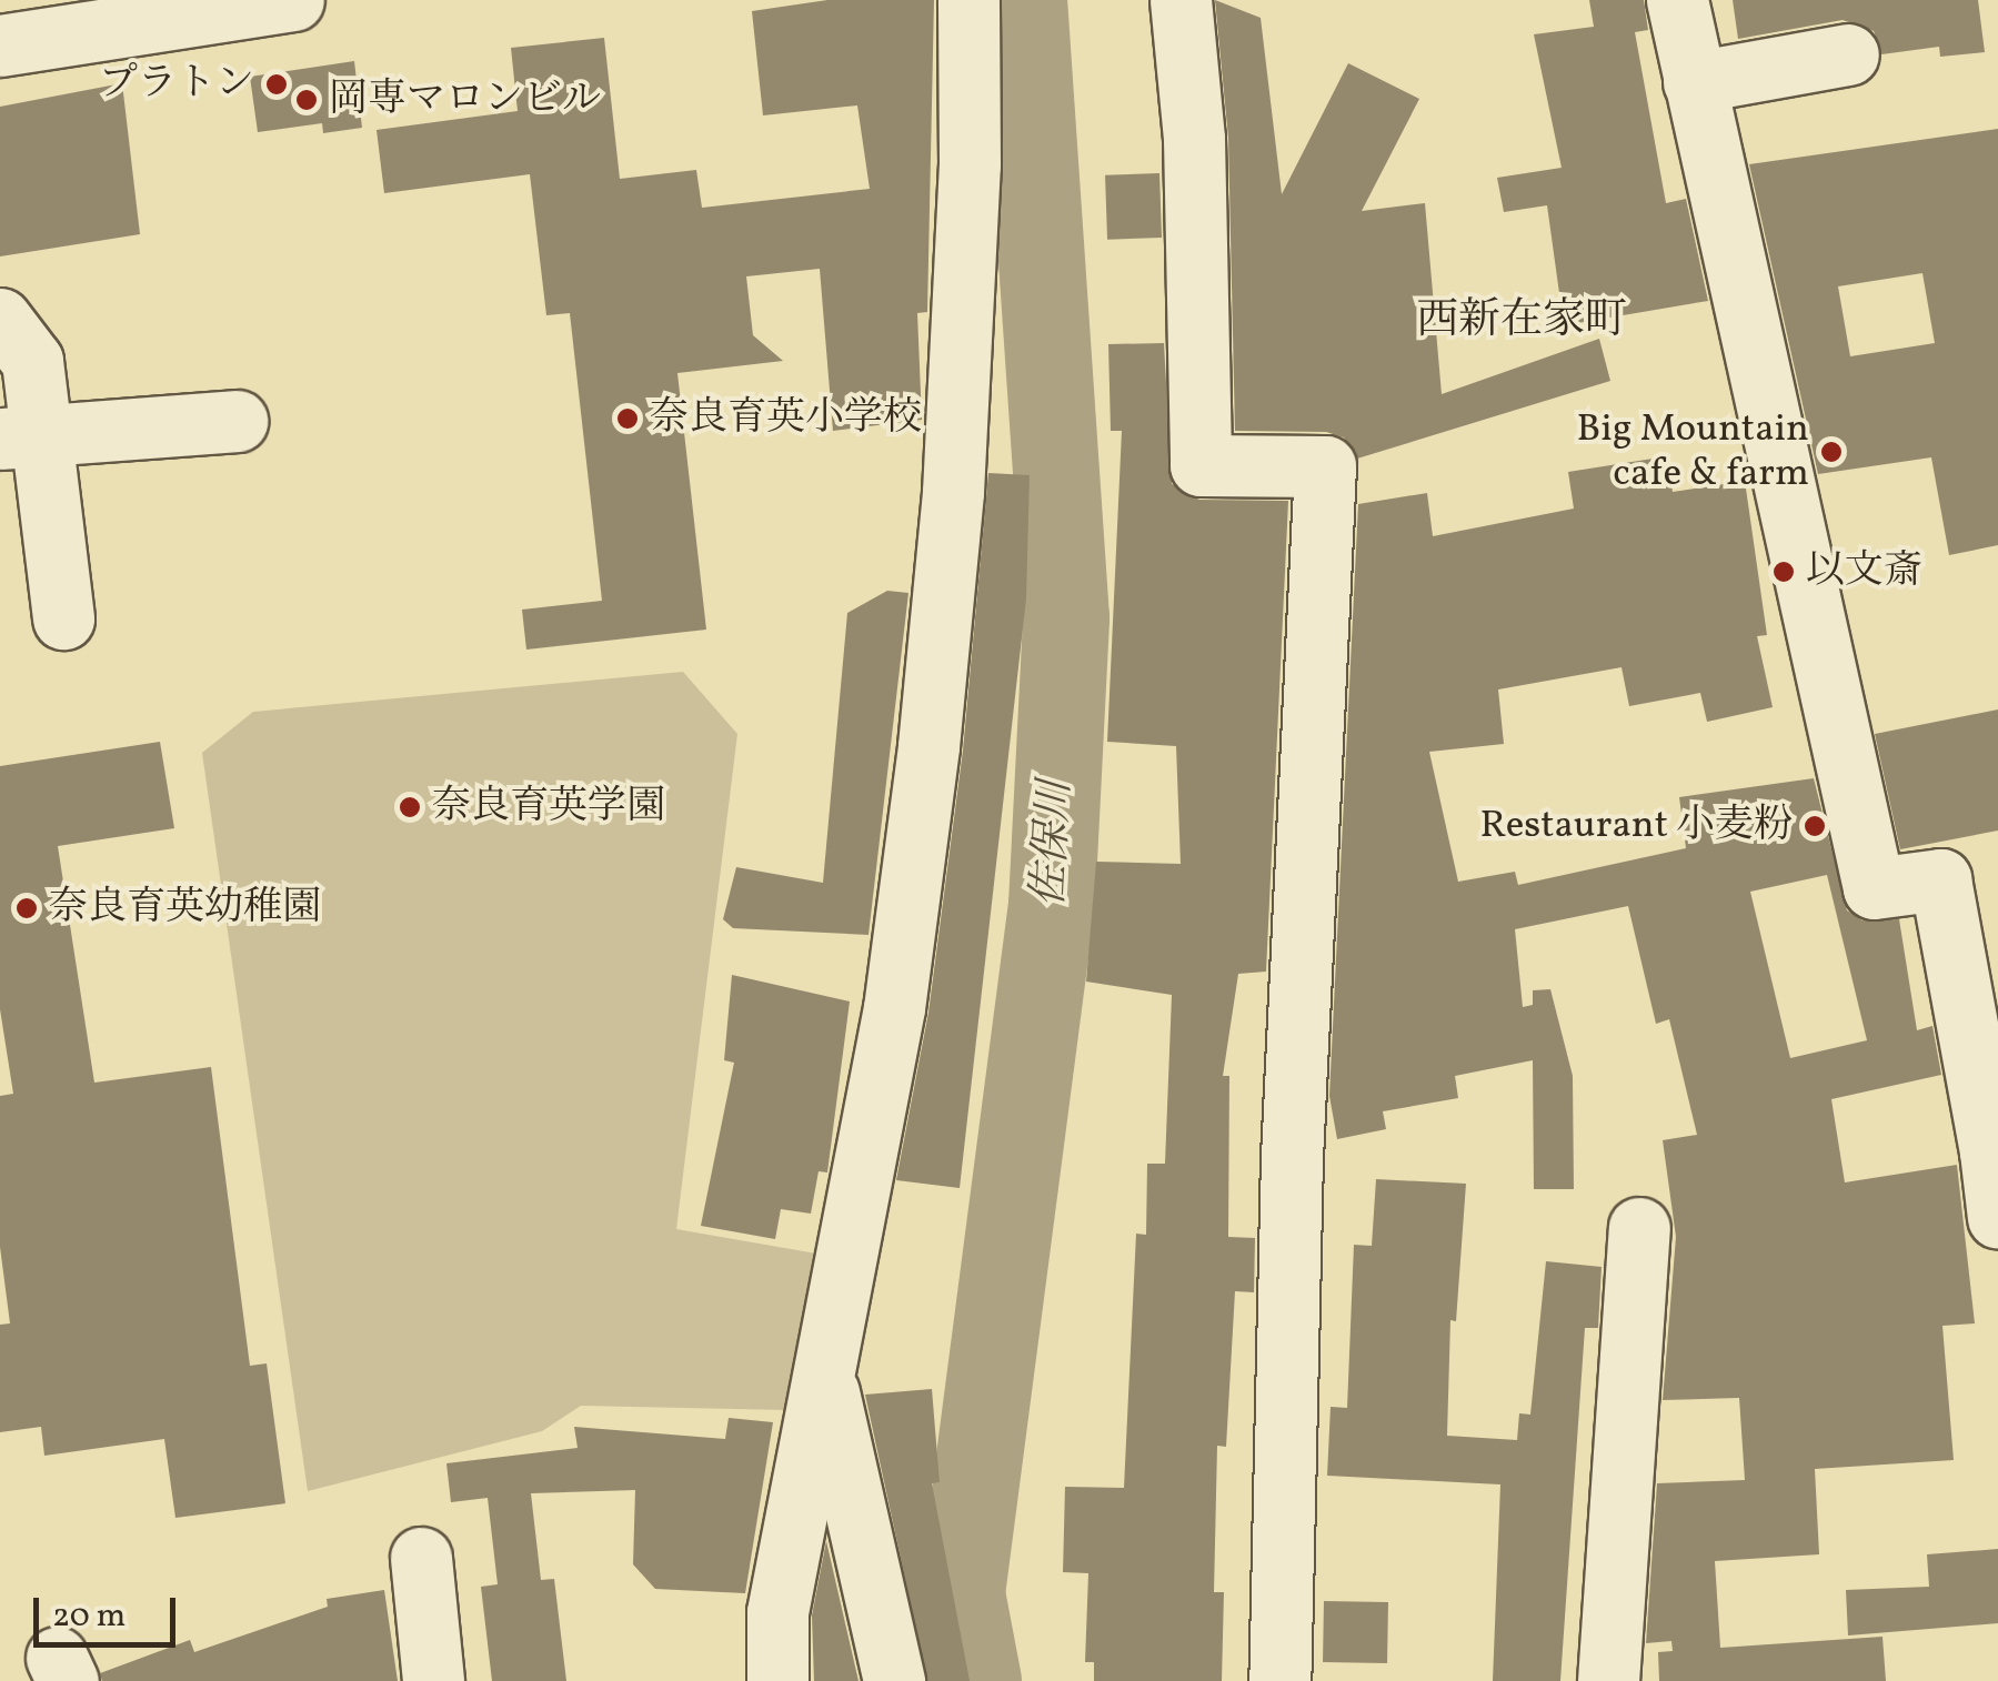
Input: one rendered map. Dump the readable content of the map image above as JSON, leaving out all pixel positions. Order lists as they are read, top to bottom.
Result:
{
  "districts": ["西新在家町"],
  "water": ["佐保川"],
  "places": [
    "プラトン",
    "岡専マロンビル",
    "奈良育英小学校",
    "Big Mountain cafe & farm",
    "以文斎",
    "奈良育英学園",
    "Restaurant 小麦粉",
    "奈良育英幼稚園"
  ],
  "scale_bar": "20 m"
}
